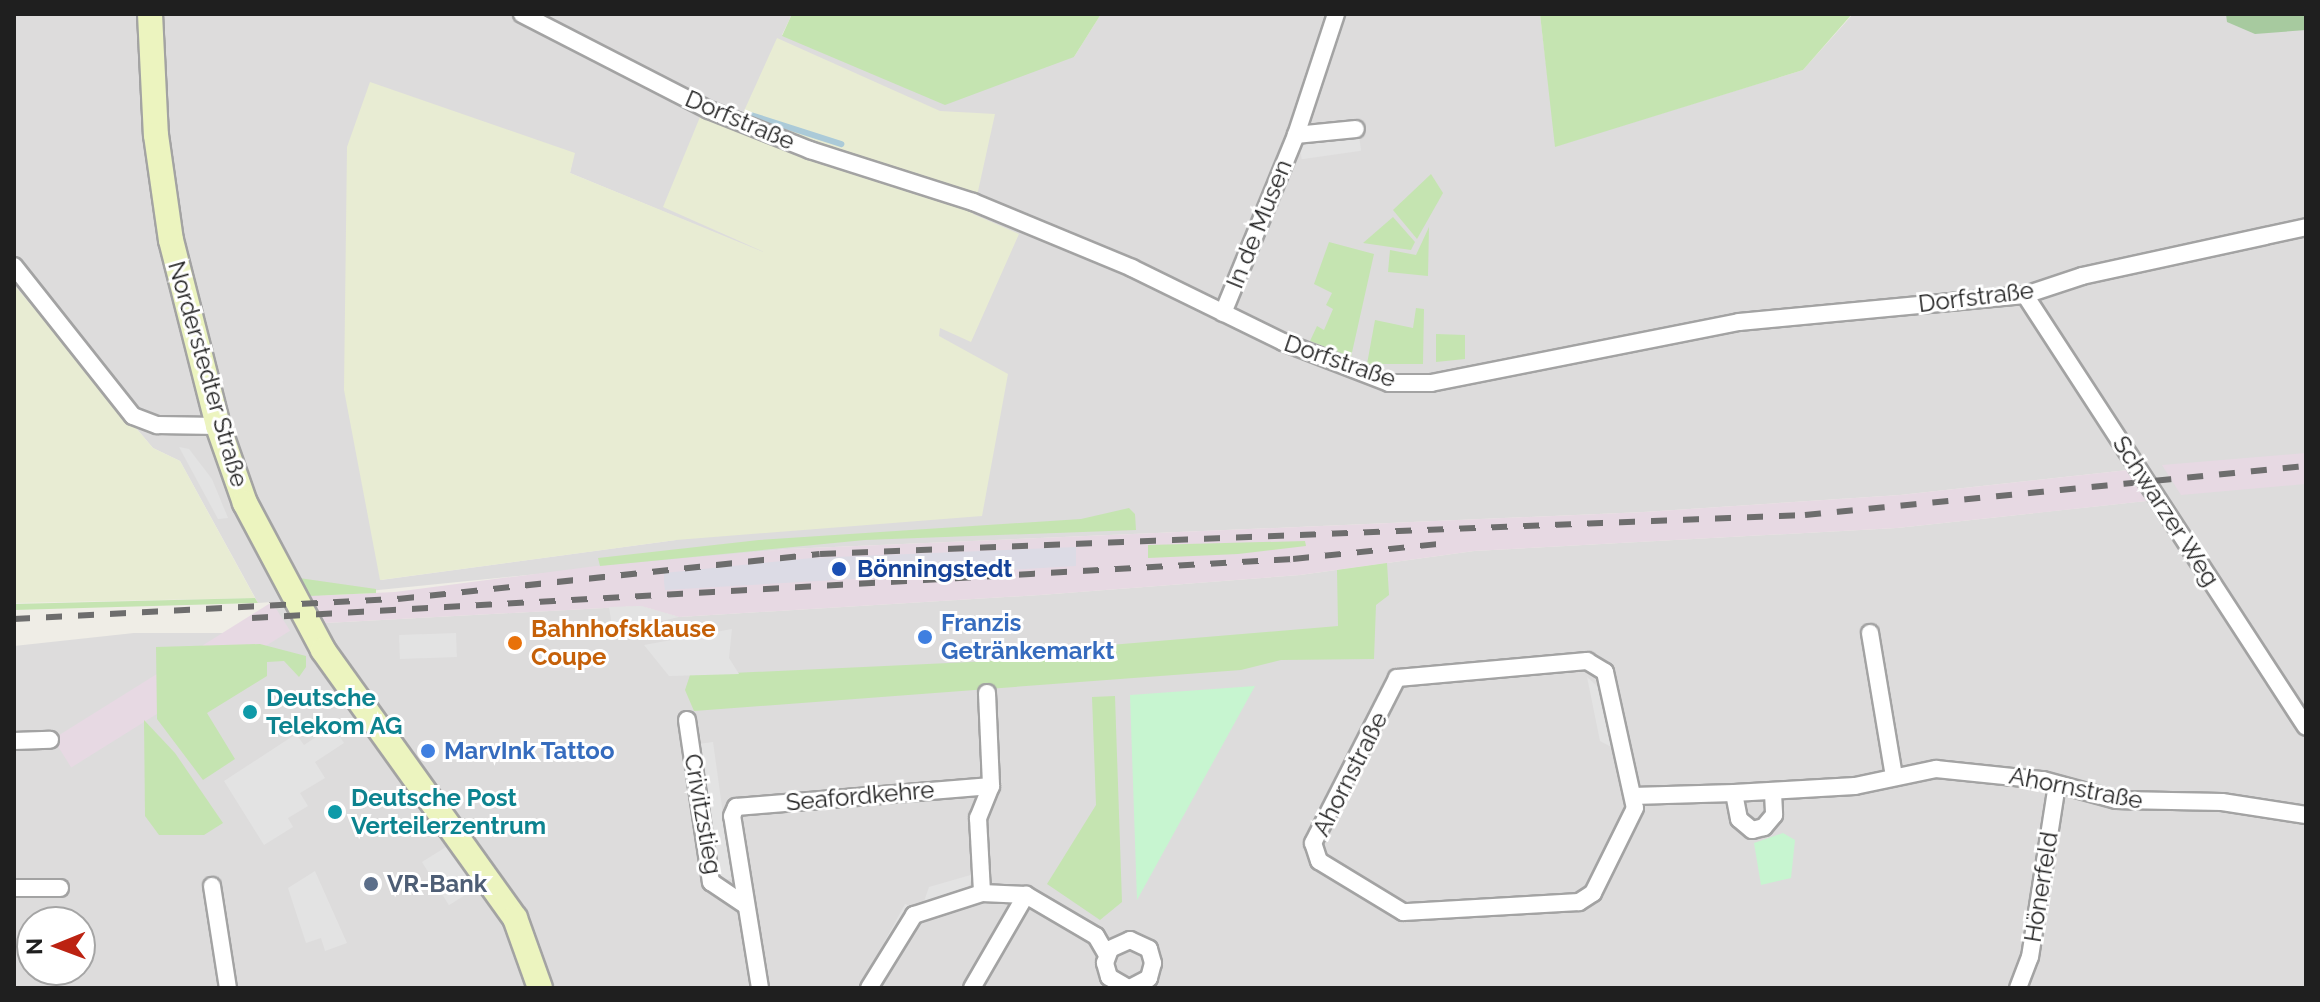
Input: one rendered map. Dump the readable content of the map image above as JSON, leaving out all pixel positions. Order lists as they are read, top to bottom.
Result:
{
  "streets": {
    "main road": ["Norderstedter Straße"],
    "street": [
      "Dorfstraße",
      "In de Musen",
      "Schwarzer Weg",
      "Ahornstraße",
      "Seafordkehre",
      "Crivitzstieg",
      "Hönerfeld"
    ]
  },
  "crossings": [
    ["Dorfstraße", "In de Musen"],
    ["Dorfstraße", "Schwarzer Weg"],
    ["Ahornstraße", "Hönerfeld"],
    ["Seafordkehre", "Crivitzstieg"]
  ],
  "places": [
    "Bönningstedt",
    "Franzis Getränkemarkt",
    "Bahnhofsklause Coupe",
    "Deutsche Telekom AG",
    "MarvInk Tattoo",
    "Deutsche Post Verteilerzentrum",
    "VR-Bank"
  ],
  "north": "left"
}
